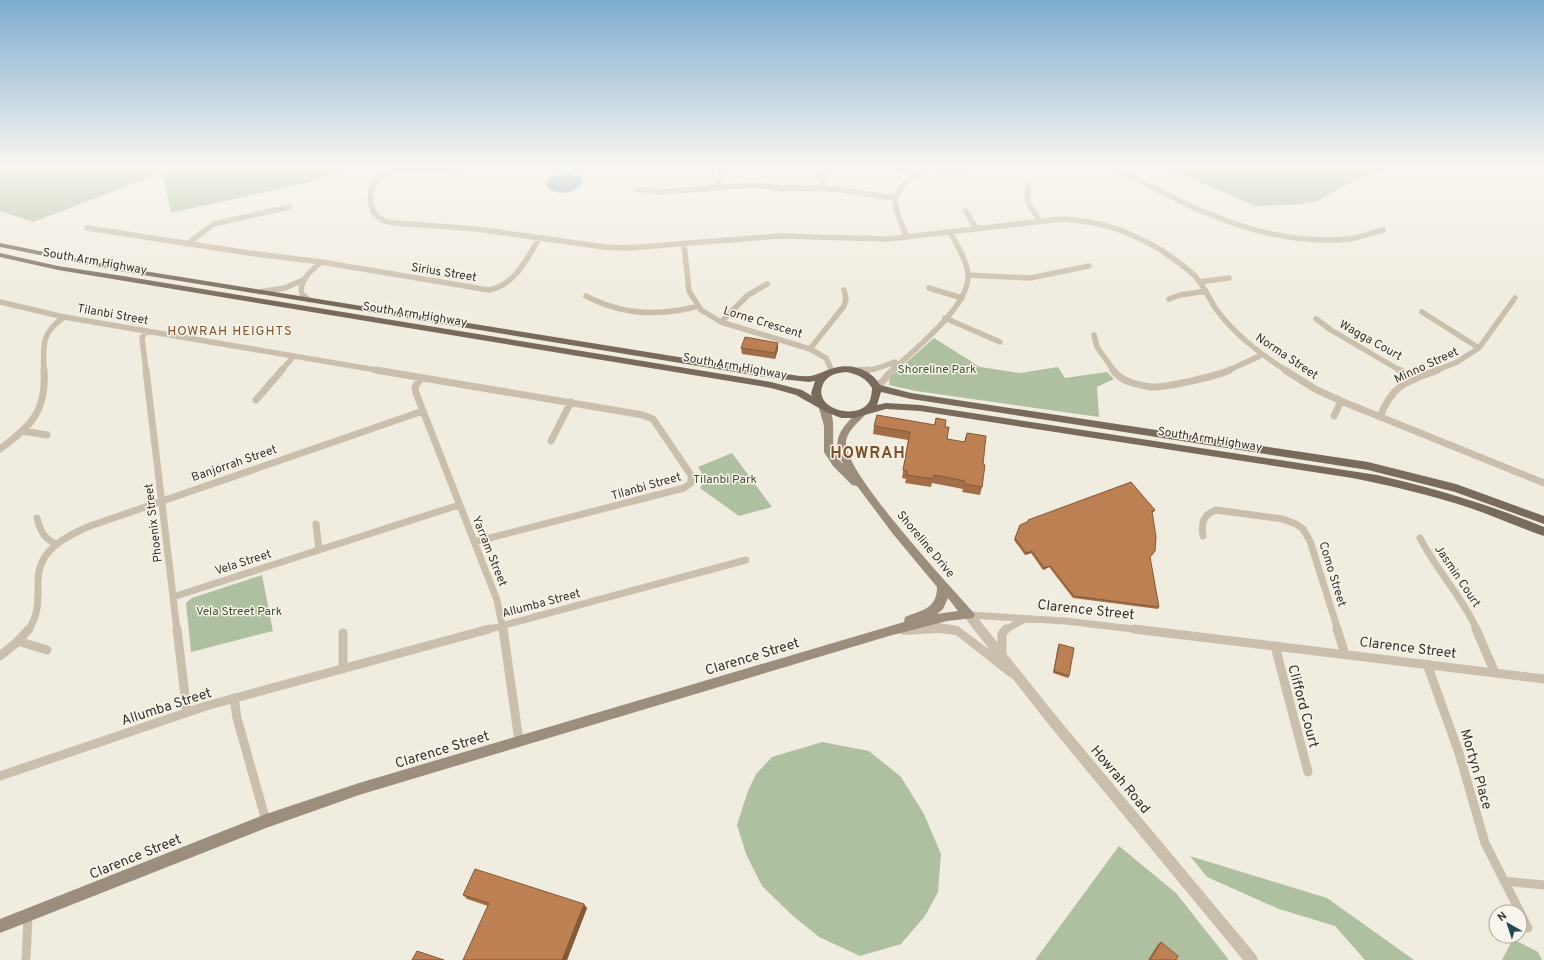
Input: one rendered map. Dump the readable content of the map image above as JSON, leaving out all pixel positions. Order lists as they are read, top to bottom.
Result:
{
  "streets": {
    "main road": ["South Arm Highway", "Shoreline Drive", "Clarence Street"],
    "street": [
      "Sirius Street",
      "Tilanbi Street",
      "Lorne Crescent",
      "Wagga Court",
      "Norma Street",
      "Minno Street",
      "Banjorrah Street",
      "Phoenix Street",
      "Yarram Street",
      "Vela Street",
      "Como Street",
      "Jasmin Court",
      "Allumba Street",
      "Clifford Court",
      "Mortyn Place",
      "Howrah Road"
    ]
  },
  "crossings": [
    ["South Arm Highway", "Lorne Crescent"],
    ["South Arm Highway", "Shoreline Drive"],
    ["Sirius Street", "Norma Street"],
    ["Tilanbi Street", "Phoenix Street"],
    ["Tilanbi Street", "Yarram Street"],
    ["Lorne Crescent", "Norma Street"],
    ["Lorne Crescent", "Shoreline Drive"],
    ["Wagga Court", "Minno Street"],
    ["Norma Street", "Minno Street"],
    ["Banjorrah Street", "Phoenix Street"],
    ["Banjorrah Street", "Yarram Street"],
    ["Phoenix Street", "Vela Street"],
    ["Phoenix Street", "Allumba Street"],
    ["Shoreline Drive", "Clarence Street"],
    ["Shoreline Drive", "Howrah Road"],
    ["Yarram Street", "Vela Street"],
    ["Yarram Street", "Allumba Street"],
    ["Yarram Street", "Clarence Street"],
    ["Como Street", "Clarence Street"],
    ["Jasmin Court", "Clarence Street"],
    ["Clarence Street", "Clifford Court"],
    ["Clarence Street", "Mortyn Place"],
    ["Clarence Street", "Howrah Road"]
  ],
  "districts": ["HOWRAH HEIGHTS", "HOWRAH"],
  "parks": ["Shoreline Park", "Tilanbi Park", "Vela Street Park"],
  "north": "top left"
}
